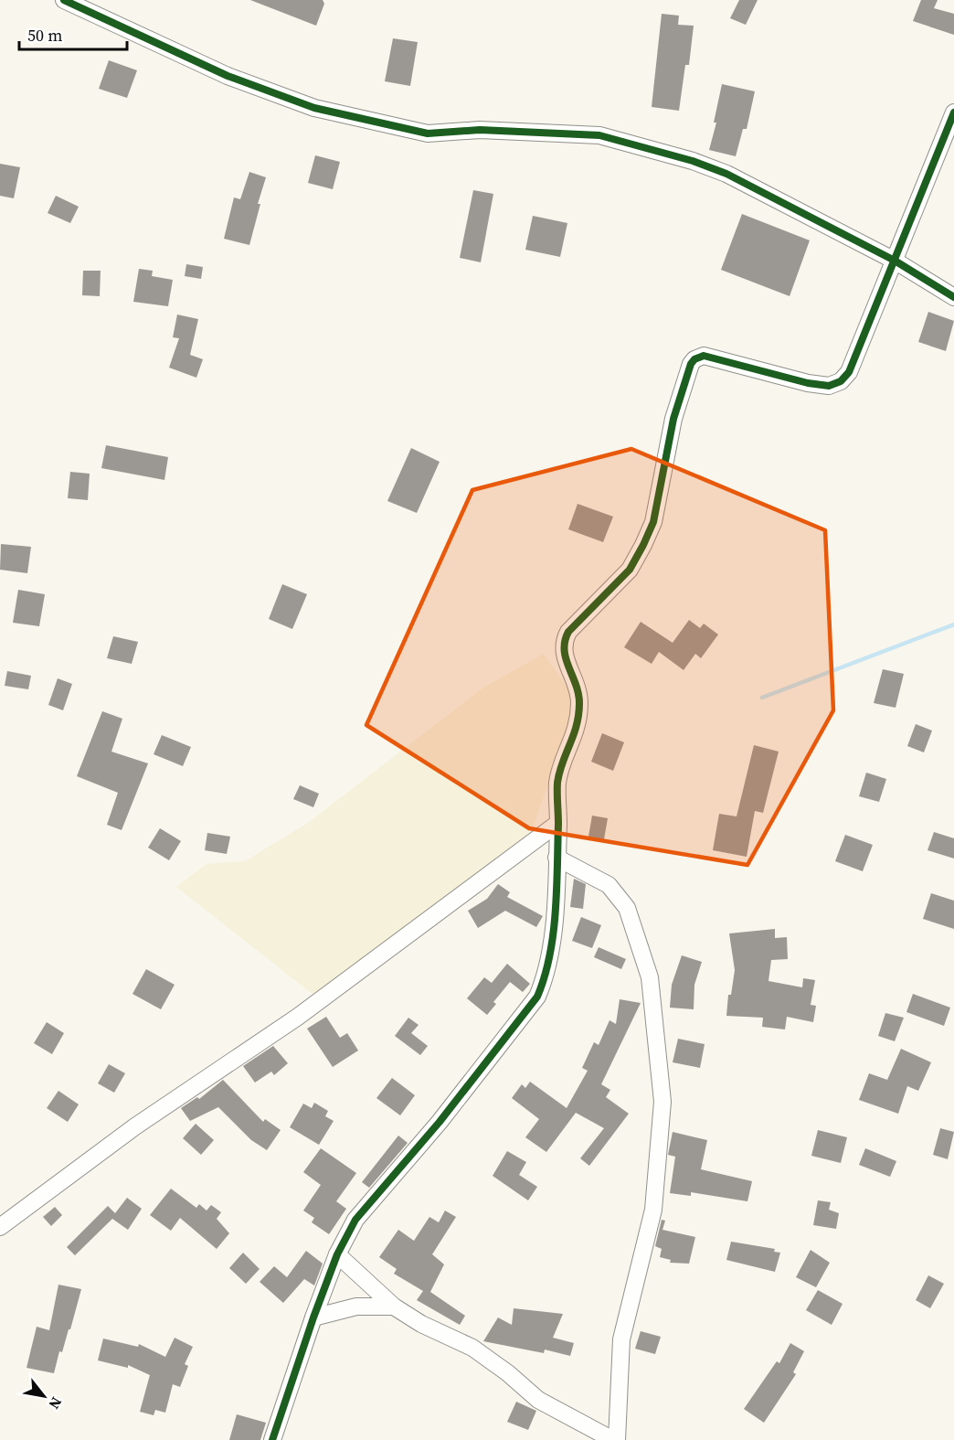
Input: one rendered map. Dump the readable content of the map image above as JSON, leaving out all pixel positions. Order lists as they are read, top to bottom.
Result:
{
  "scale_bar": "50 m",
  "north": "bottom right"
}
